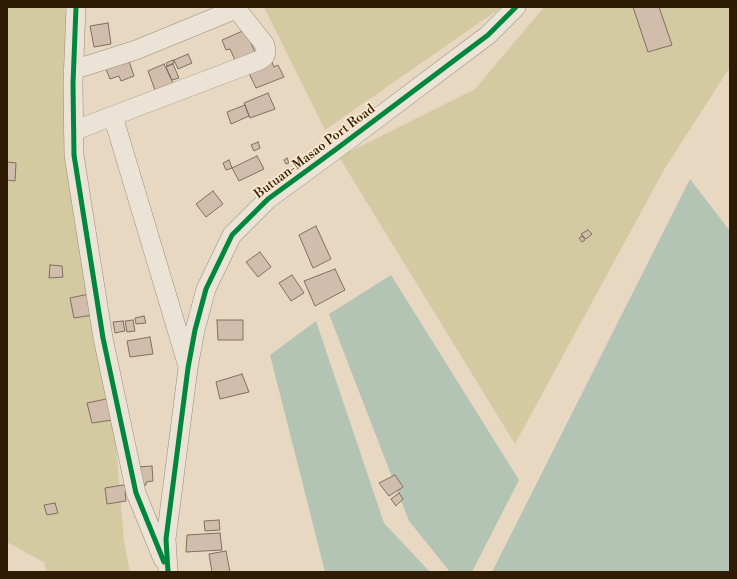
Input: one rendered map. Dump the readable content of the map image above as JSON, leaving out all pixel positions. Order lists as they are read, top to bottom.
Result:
{
  "streets": {
    "street": ["Butuan-Masao Port Road"]
  }
}
